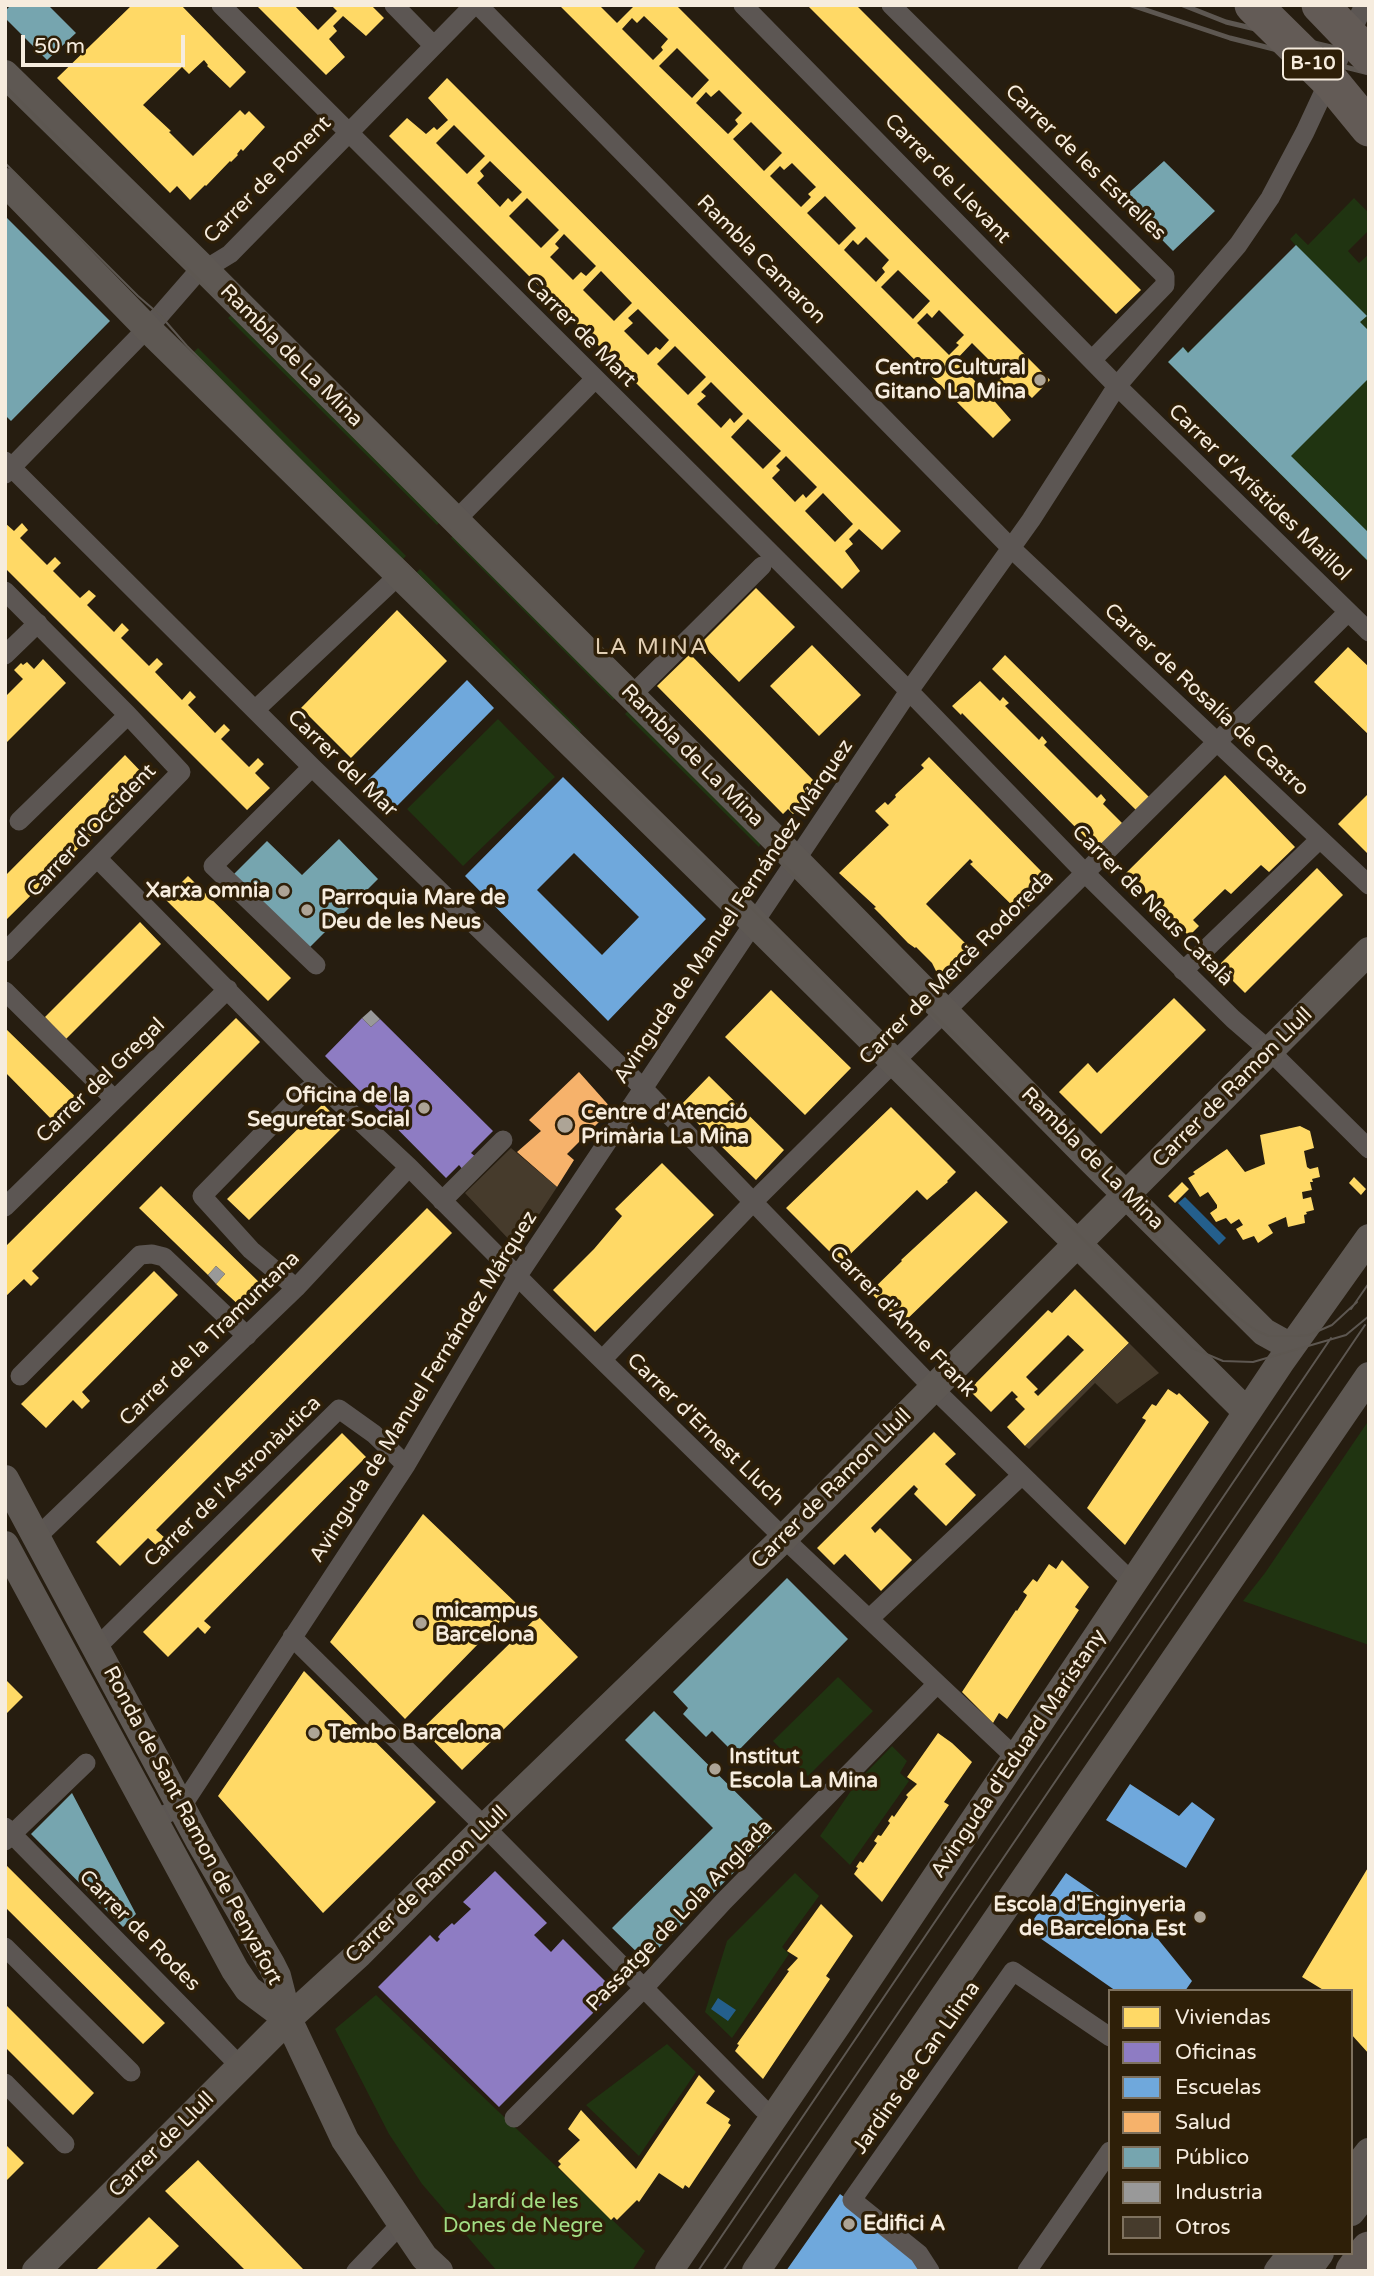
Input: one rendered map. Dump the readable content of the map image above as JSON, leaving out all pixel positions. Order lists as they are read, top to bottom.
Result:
{
  "streets": {
    "highway": ["B-10"],
    "street": [
      "Carrer de les Estrelles",
      "Carrer de Llevant",
      "Carrer de Ponent",
      "Rambla Camaron",
      "Carrer de Mart",
      "Rambla de La Mina",
      "Carrer d'Arístides Maillol",
      "Carrer de Rosalía de Castro",
      "Carrer del Mar",
      "Carrer d'Occident",
      "Carrer de Neus Català",
      "Avinguda de Manuel Fernández Márquez",
      "Carrer de Mercè Rodoreda",
      "Carrer del Gregal",
      "Carrer de Ramon Llull",
      "Carrer d'Anne Frank",
      "Carrer de la Tramuntana",
      "Carrer d'Ernest Lluch",
      "Carrer de l'Astronàutica",
      "Avinguda d'Eduard Maristany",
      "Ronda de Sant Ramon de Penyafort",
      "Passatge de Lola Anglada",
      "Carrer de Rodes",
      "Jardins de Can Llima",
      "Carrer de Llull"
    ]
  },
  "crossings": [
    ["Carrer de les Estrelles", "Carrer de Llevant"],
    ["Carrer de Llevant", "Carrer d'Arístides Maillol"],
    ["Carrer de Llevant", "Avinguda de Manuel Fernández Márquez"],
    ["Carrer de Ponent", "Rambla Camaron"],
    ["Carrer de Ponent", "Carrer de Mart"],
    ["Carrer de Ponent", "Rambla de La Mina"],
    ["Carrer de Ponent", "Carrer del Mar"],
    ["Rambla Camaron", "Carrer de Rosalía de Castro"],
    ["Rambla Camaron", "Avinguda de Manuel Fernández Márquez"],
    ["Carrer de Mart", "Carrer de Neus Català"],
    ["Carrer de Mart", "Avinguda de Manuel Fernández Márquez"],
    ["Rambla de La Mina", "Avinguda de Manuel Fernández Márquez"],
    ["Rambla de La Mina", "Carrer de Mercè Rodoreda"],
    ["Rambla de La Mina", "Carrer de Ramon Llull"],
    ["Rambla de La Mina", "Avinguda d'Eduard Maristany"],
    ["Carrer d'Arístides Maillol", "Avinguda de Manuel Fernández Márquez"],
    ["Carrer d'Arístides Maillol", "Carrer de Mercè Rodoreda"],
    ["Carrer de Rosalía de Castro", "Avinguda de Manuel Fernández Márquez"],
    ["Carrer de Rosalía de Castro", "Carrer de Mercè Rodoreda"],
    ["Carrer del Mar", "Avinguda de Manuel Fernández Márquez"],
    ["Carrer del Mar", "Carrer d'Anne Frank"],
    ["Carrer de Neus Català", "Avinguda de Manuel Fernández Márquez"],
    ["Carrer de Neus Català", "Carrer de Mercè Rodoreda"],
    ["Carrer de Neus Català", "Carrer de Ramon Llull"],
    ["Avinguda de Manuel Fernández Márquez", "Carrer d'Anne Frank"],
    ["Avinguda de Manuel Fernández Márquez", "Carrer d'Ernest Lluch"],
    ["Avinguda de Manuel Fernández Márquez", "Carrer de l'Astronàutica"],
    ["Avinguda de Manuel Fernández Márquez", "Ronda de Sant Ramon de Penyafort"],
    ["Carrer de Mercè Rodoreda", "Carrer d'Anne Frank"],
    ["Carrer de Mercè Rodoreda", "Carrer d'Ernest Lluch"],
    ["Carrer de Ramon Llull", "Carrer d'Anne Frank"],
    ["Carrer de Ramon Llull", "Carrer d'Ernest Lluch"],
    ["Carrer de Ramon Llull", "Ronda de Sant Ramon de Penyafort"],
    ["Carrer de Ramon Llull", "Carrer de Llull"],
    ["Carrer d'Anne Frank", "Avinguda d'Eduard Maristany"],
    ["Carrer de la Tramuntana", "Ronda de Sant Ramon de Penyafort"],
    ["Carrer d'Ernest Lluch", "Avinguda d'Eduard Maristany"],
    ["Carrer d'Ernest Lluch", "Passatge de Lola Anglada"],
    ["Carrer de l'Astronàutica", "Ronda de Sant Ramon de Penyafort"],
    ["Ronda de Sant Ramon de Penyafort", "Carrer de Llull"],
    ["Carrer de Rodes", "Carrer de Llull"]
  ],
  "districts": ["LA MINA"],
  "parks": ["Jardí de les Dones de Negre"],
  "places": [
    "Centro Cultural Gitano La Mina",
    "Xarxa omnia",
    "Parroquia Mare de Deu de les Neus",
    "Oficina de la Seguretat Social",
    "Centre d'Atenció Primària La Mina",
    "micampus Barcelona",
    "Tembo Barcelona",
    "Institut Escola La Mina",
    "Escola d'Enginyeria de Barcelona Est",
    "Edifici A"
  ],
  "legend": [
    "Viviendas",
    "Oficinas",
    "Escuelas",
    "Salud",
    "Público",
    "Industria",
    "Otros"
  ],
  "scale_bar": "50 m"
}
